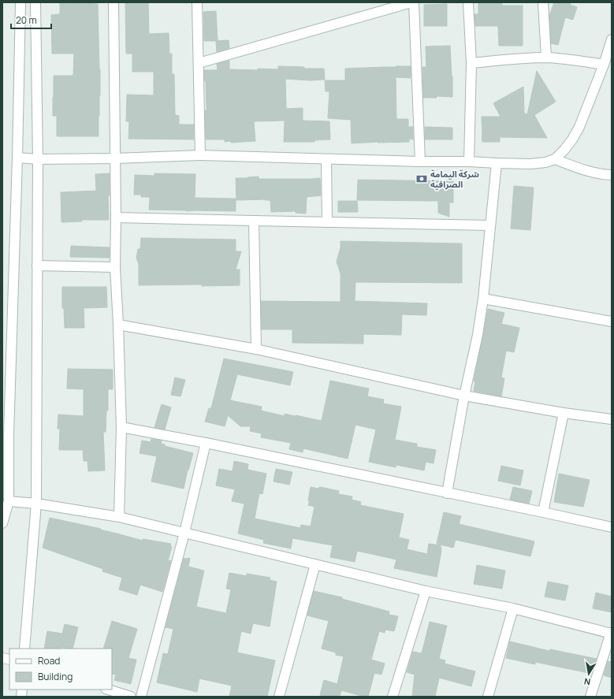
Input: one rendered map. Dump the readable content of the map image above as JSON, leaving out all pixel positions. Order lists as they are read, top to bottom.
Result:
{
  "places": {
    "bank": ["شركة اليمامة الصرافية"]
  },
  "legend": ["Road", "Building"],
  "scale_bar": "20 m",
  "north": "bottom"
}
